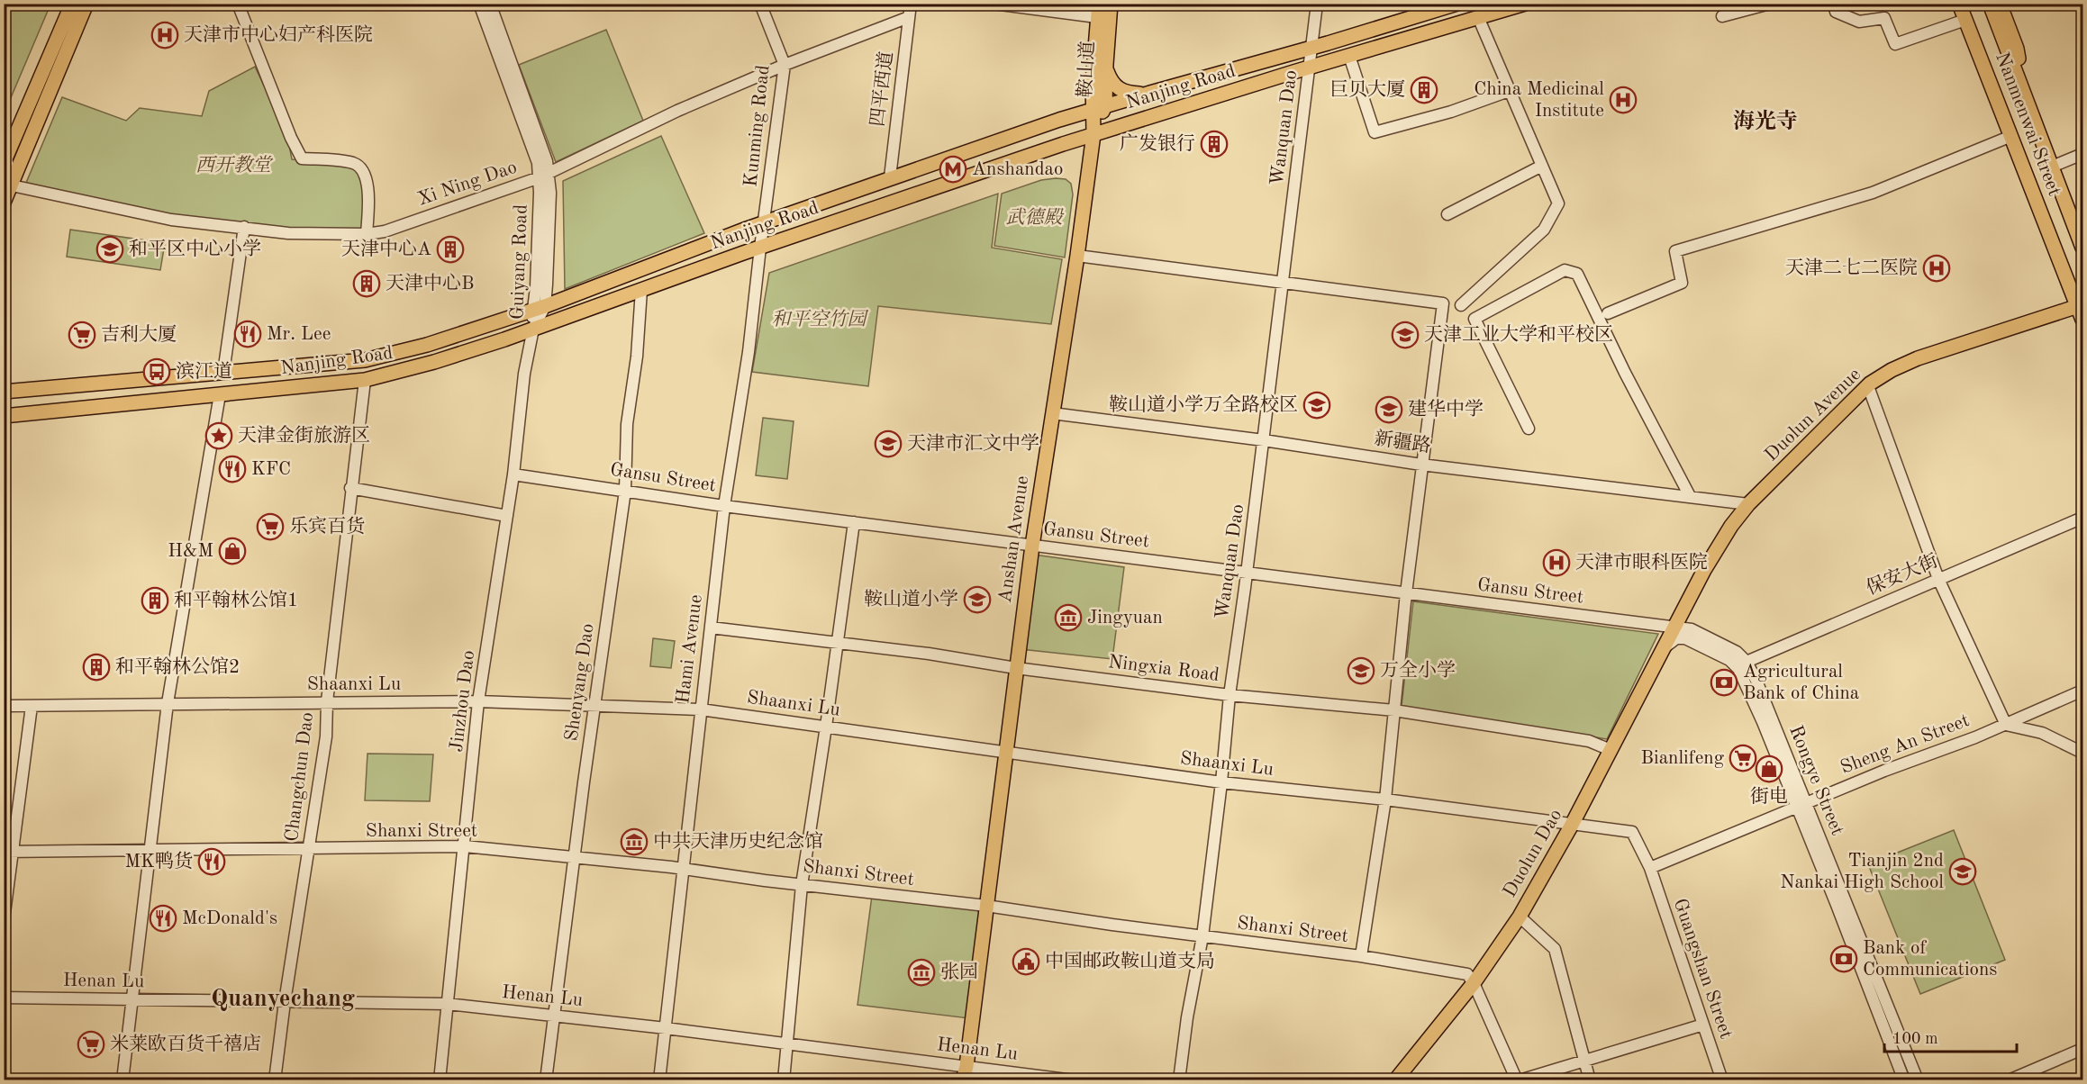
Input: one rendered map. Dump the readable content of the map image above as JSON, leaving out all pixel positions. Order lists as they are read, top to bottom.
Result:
{
  "streets": {
    "main road": [
      "鞍山道",
      "Nanjing Road",
      "Nanmenwai Street",
      "Duolun Avenue",
      "Anshan Avenue",
      "Duolun Dao"
    ],
    "street": [
      "四平西道",
      "Kunming Road",
      "Wanquan Dao",
      "Xi Ning Dao",
      "Guiyang Road",
      "新疆路",
      "Gansu Street",
      "保安大街",
      "Hami Avenue",
      "Ningxia Road",
      "Shenyang Dao",
      "Shaanxi Lu",
      "Jinzhou Dao",
      "Sheng An Street",
      "Changchun Dao",
      "Rongye Street",
      "Shanxi Street",
      "Guangshan Street",
      "Henan Lu"
    ]
  },
  "crossings": [
    ["鞍山道", "Nanjing Road"],
    ["鞍山道", "Anshan Avenue"],
    ["Nanjing Road", "四平西道"],
    ["Nanjing Road", "Kunming Road"],
    ["Nanjing Road", "Wanquan Dao"],
    ["Nanjing Road", "Guiyang Road"],
    ["Nanjing Road", "Anshan Avenue"],
    ["Nanjing Road", "Hami Avenue"],
    ["Nanjing Road", "Shenyang Dao"],
    ["Nanjing Road", "Jinzhou Dao"],
    ["Nanjing Road", "Changchun Dao"],
    ["四平西道", "Xi Ning Dao"],
    ["Nanmenwai Street", "Duolun Avenue"],
    ["Kunming Road", "Xi Ning Dao"],
    ["Kunming Road", "Hami Avenue"],
    ["Wanquan Dao", "新疆路"],
    ["Wanquan Dao", "Gansu Street"],
    ["Wanquan Dao", "Ningxia Road"],
    ["Wanquan Dao", "Shaanxi Lu"],
    ["Wanquan Dao", "Shanxi Street"],
    ["Xi Ning Dao", "Guiyang Road"],
    ["Guiyang Road", "Jinzhou Dao"],
    ["Duolun Avenue", "新疆路"],
    ["Duolun Avenue", "Gansu Street"],
    ["Duolun Avenue", "Rongye Street"],
    ["Duolun Avenue", "Duolun Dao"],
    ["新疆路", "Anshan Avenue"],
    ["Gansu Street", "Anshan Avenue"],
    ["Gansu Street", "Hami Avenue"],
    ["Gansu Street", "Shenyang Dao"],
    ["Gansu Street", "Jinzhou Dao"],
    ["Gansu Street", "Rongye Street"],
    ["Gansu Street", "Duolun Dao"],
    ["Anshan Avenue", "Ningxia Road"],
    ["Anshan Avenue", "Shaanxi Lu"],
    ["Anshan Avenue", "Shanxi Street"],
    ["Anshan Avenue", "Henan Lu"],
    ["保安大街", "Rongye Street"],
    ["Hami Avenue", "Ningxia Road"],
    ["Hami Avenue", "Shaanxi Lu"],
    ["Hami Avenue", "Shanxi Street"],
    ["Hami Avenue", "Henan Lu"],
    ["Ningxia Road", "Duolun Dao"],
    ["Shenyang Dao", "Shaanxi Lu"],
    ["Shenyang Dao", "Shanxi Street"],
    ["Shenyang Dao", "Henan Lu"],
    ["Shaanxi Lu", "Jinzhou Dao"],
    ["Shaanxi Lu", "Changchun Dao"],
    ["Shaanxi Lu", "Duolun Dao"],
    ["Shaanxi Lu", "Guangshan Street"],
    ["Jinzhou Dao", "Shanxi Street"],
    ["Jinzhou Dao", "Henan Lu"],
    ["Sheng An Street", "Rongye Street"],
    ["Sheng An Street", "Guangshan Street"],
    ["Changchun Dao", "Shanxi Street"],
    ["Changchun Dao", "Henan Lu"],
    ["Rongye Street", "Duolun Dao"],
    ["Shanxi Street", "Duolun Dao"],
    ["Duolun Dao", "Guangshan Street"]
  ],
  "districts": ["海光寺", "Quanyechang"],
  "parks": ["西开教堂", "武德殿", "和平空竹园"],
  "places": {
    "hospital": [
      "天津市中心妇产科医院",
      "China Medicinal Institute",
      "天津二七二医院",
      "天津市眼科医院"
    ],
    "building": [
      "巨贝大厦",
      "广发银行",
      "天津中心A",
      "天津中心B",
      "和平翰林公馆1",
      "和平翰林公馆2"
    ],
    "metro station": ["Anshandao"],
    "school or university": [
      "和平区中心小学",
      "天津工业大学和平校区",
      "鞍山道小学万全路校区",
      "建华中学",
      "天津市汇文中学",
      "鞍山道小学",
      "万全小学",
      "Tianjin 2nd Nankai High School"
    ],
    "restaurant": [
      "Mr. Lee",
      "KFC",
      "MK鸭货",
      "McDonald's"
    ],
    "supermarket": [
      "吉利大厦",
      "乐宾百货",
      "Bianlifeng",
      "米莱欧百货千禧店"
    ],
    "bus stop": ["滨江道"],
    "place": ["天津金街旅游区"],
    "shop": ["H&M", "街电"],
    "museum": ["Jingyuan", "中共天津历史纪念馆", "张园"],
    "bank": ["Agricultural Bank of China", "Bank of Communications"],
    "public building": ["中国邮政鞍山道支局"]
  },
  "scale_bar": "100 m"
}
